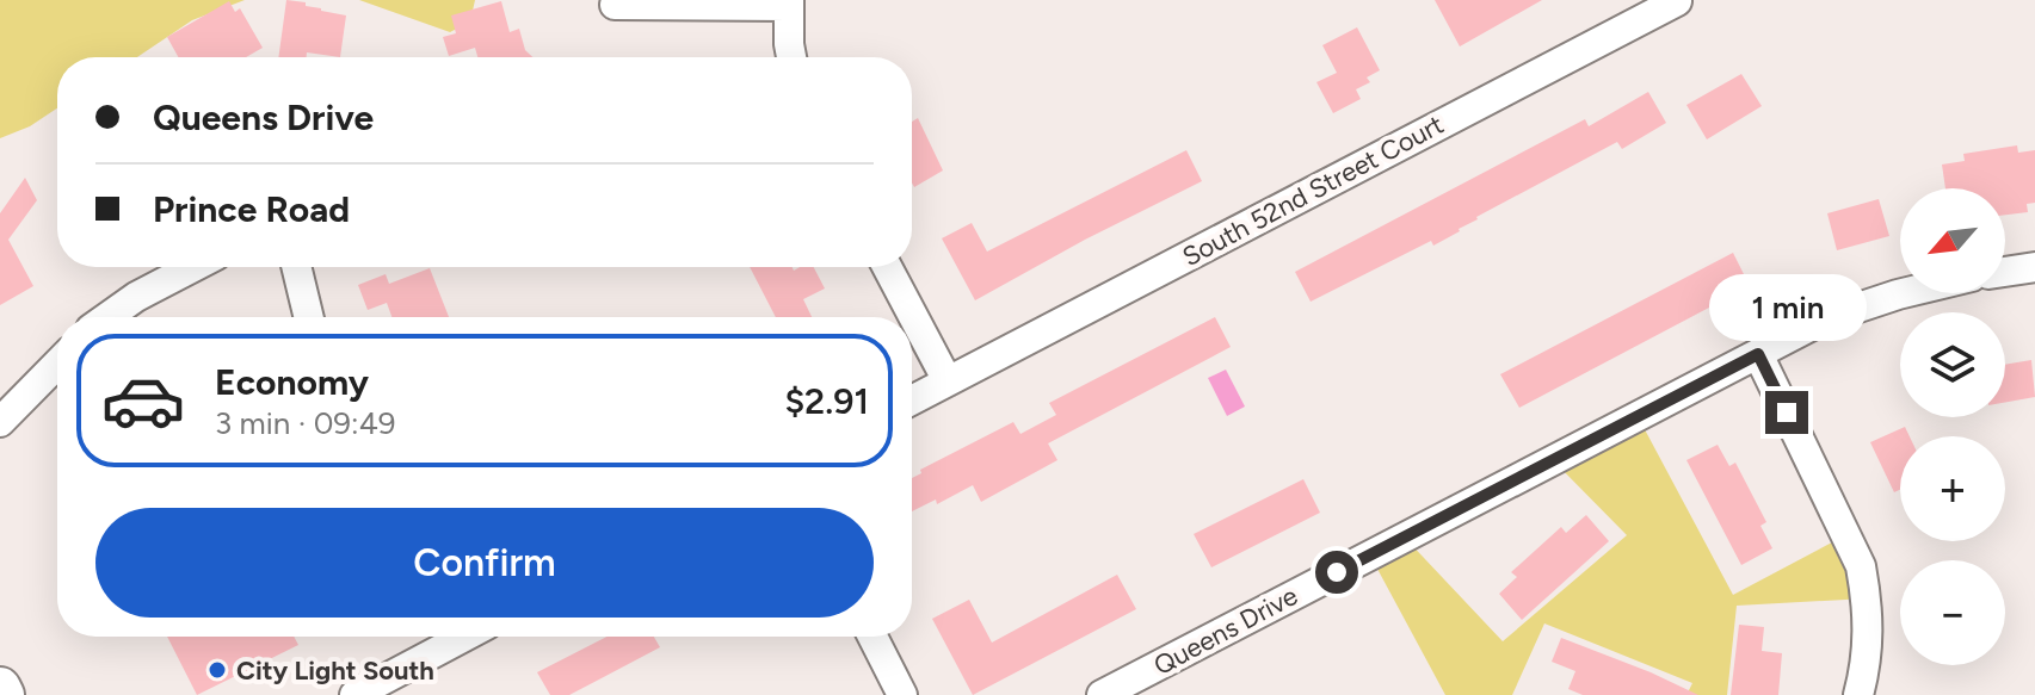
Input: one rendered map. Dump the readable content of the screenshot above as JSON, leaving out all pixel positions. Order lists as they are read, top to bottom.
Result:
{
  "streets": {
    "street": ["South 52nd Street Court", "Queens Drive"]
  },
  "places": ["City Light South"],
  "north": "bottom left",
  "page": {
    "banner": ["Queens Drive", "Prince Road"],
    "map_buttons": ["+", "−"],
    "bubble": "1 min",
    "list": [
      {
        "name": "Economy",
        "note": "3 min · 09:49",
        "value": "$2.91"
      }
    ],
    "buttons": "Confirm"
  }
}
